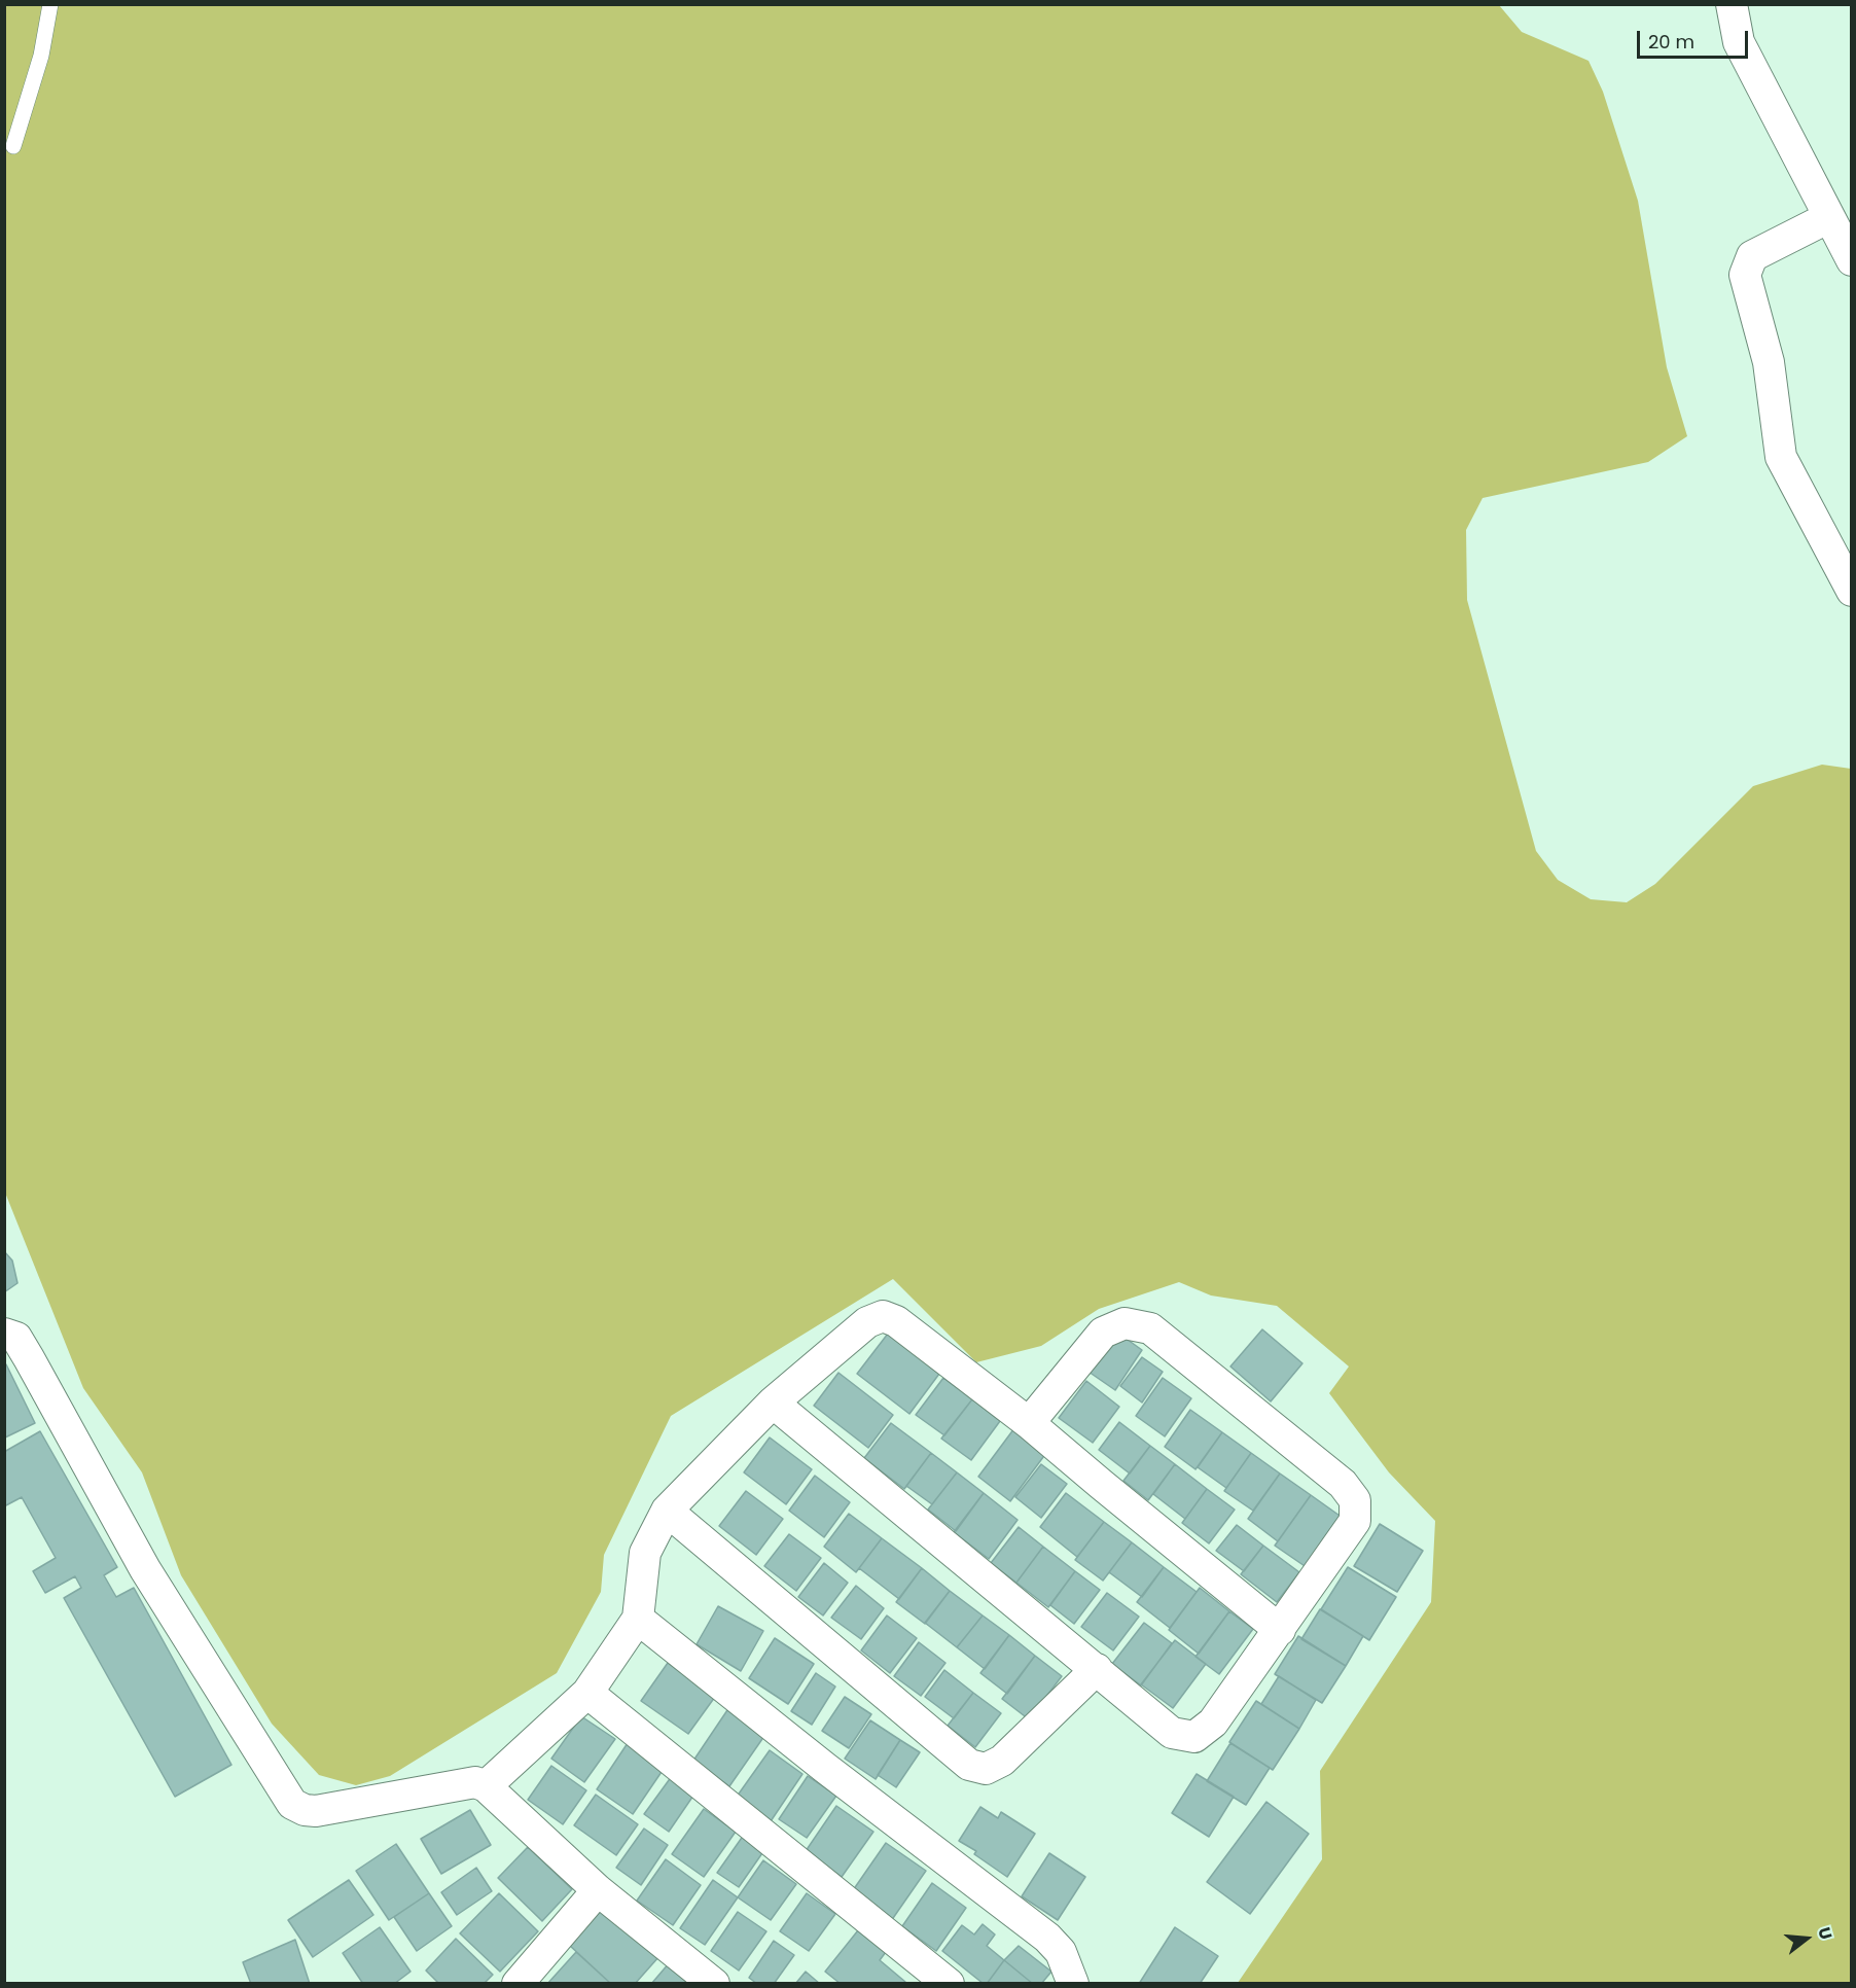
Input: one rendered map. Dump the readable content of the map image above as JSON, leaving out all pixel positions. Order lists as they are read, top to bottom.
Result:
{
  "scale_bar": "20 m",
  "north": "right"
}
